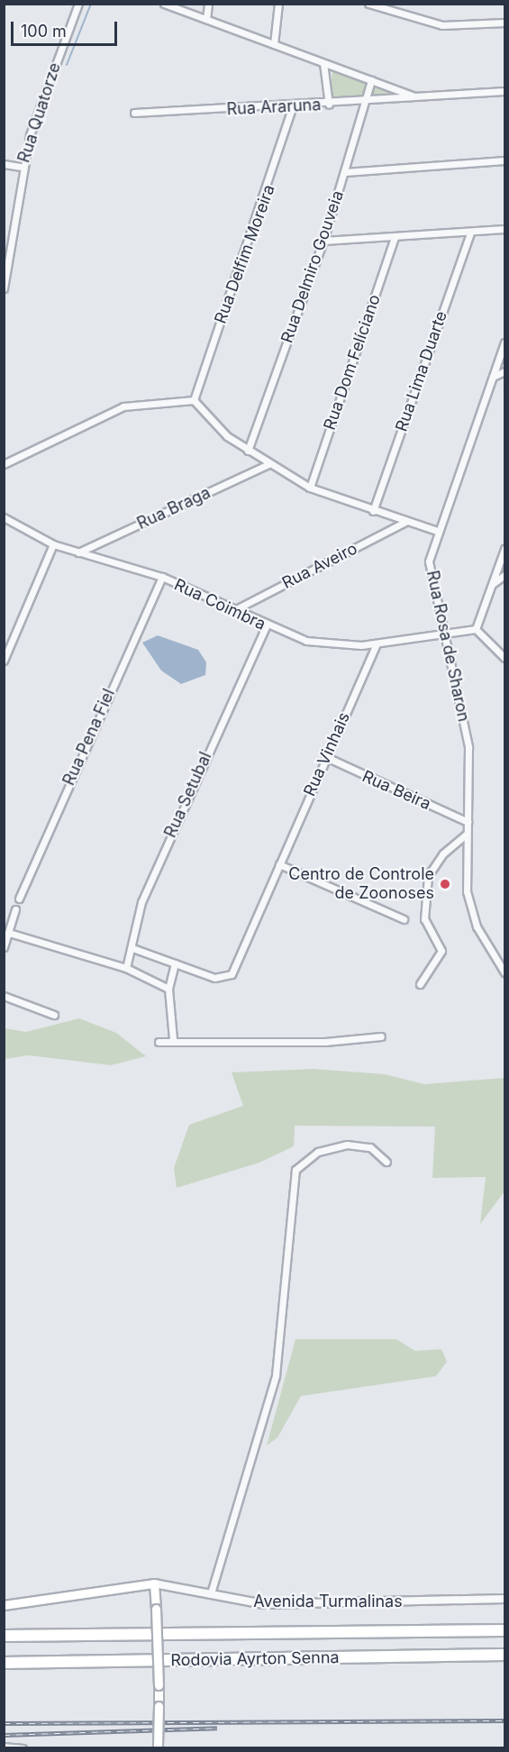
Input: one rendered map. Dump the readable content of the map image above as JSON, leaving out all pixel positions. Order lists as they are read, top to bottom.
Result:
{
  "streets": {
    "highway": ["Rodovia Ayrton Senna"],
    "street": [
      "Rua Araruna",
      "Rua Quatorze",
      "Rua Delfim Moreira",
      "Rua Delmiro Gouveia",
      "Rua Dom Felíciano",
      "Rua Lima Duarte",
      "Rua Braga",
      "Rua Aveiro",
      "Rua Coimbra",
      "Rua Rosa de Sharon",
      "Rua Pena Fiel",
      "Rua Vinhais",
      "Rua Beira",
      "Rua Setubal",
      "Avenida Turmalinas"
    ]
  },
  "crossings": [
    ["Rua Araruna", "Rua Delfim Moreira"],
    ["Rua Araruna", "Rua Delmiro Gouveia"],
    ["Rua Braga", "Rua Coimbra"],
    ["Rua Aveiro", "Rua Coimbra"],
    ["Rua Coimbra", "Rua Rosa de Sharon"],
    ["Rua Coimbra", "Rua Pena Fiel"],
    ["Rua Coimbra", "Rua Vinhais"],
    ["Rua Coimbra", "Rua Setubal"],
    ["Rua Rosa de Sharon", "Rua Beira"],
    ["Rua Vinhais", "Rua Beira"]
  ],
  "places": ["Centro de Controle de Zoonoses"],
  "scale_bar": "100 m"
}
